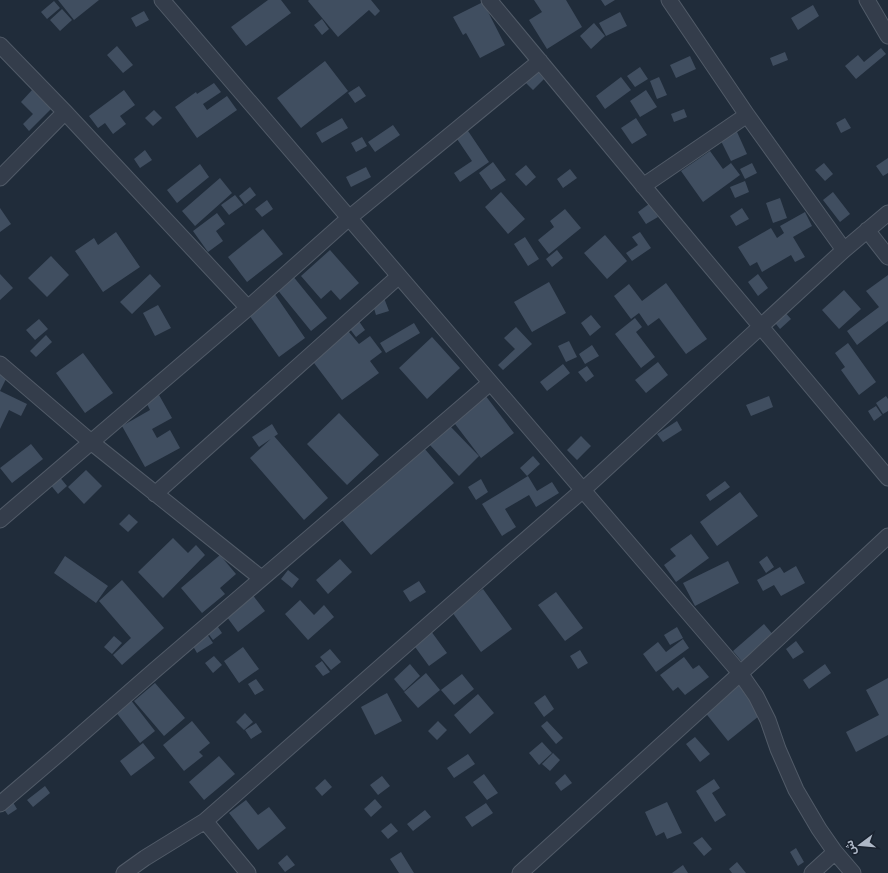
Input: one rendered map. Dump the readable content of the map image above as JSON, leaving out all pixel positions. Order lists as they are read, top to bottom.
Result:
{
  "north": "left"
}
